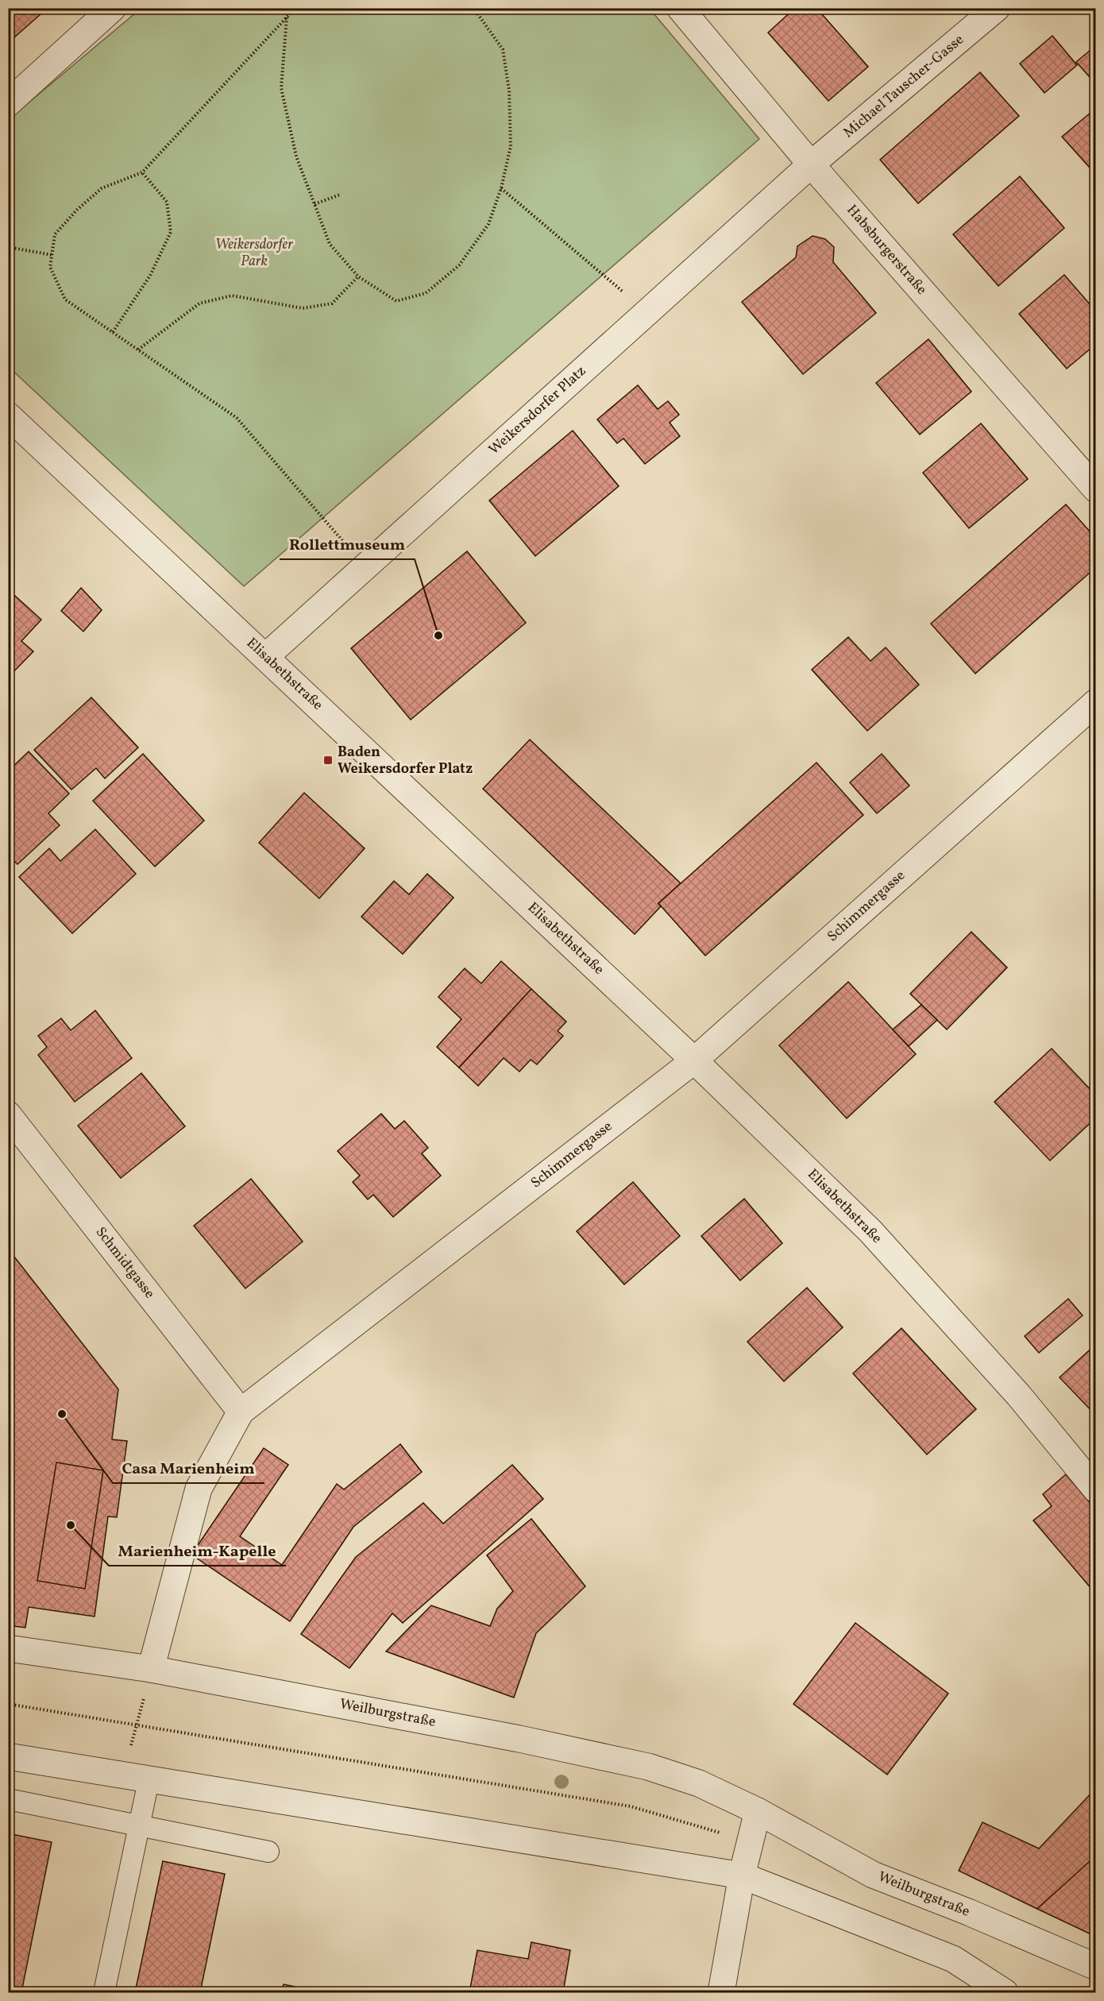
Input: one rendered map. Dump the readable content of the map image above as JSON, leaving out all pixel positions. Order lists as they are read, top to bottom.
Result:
{
  "streets": {
    "street": [
      "Michael Tauscher-Gasse",
      "Habsburgerstraße",
      "Weikersdorfer Platz",
      "Elisabethstraße",
      "Schimmergasse",
      "Schmidtgasse",
      "Weilburgstraße"
    ]
  },
  "crossings": [
    ["Michael Tauscher-Gasse", "Habsburgerstraße"],
    ["Michael Tauscher-Gasse", "Weikersdorfer Platz"],
    ["Habsburgerstraße", "Weikersdorfer Platz"],
    ["Weikersdorfer Platz", "Elisabethstraße"],
    ["Elisabethstraße", "Schimmergasse"],
    ["Schimmergasse", "Schmidtgasse"],
    ["Schimmergasse", "Weilburgstraße"]
  ],
  "parks": ["Weikersdorfer Park"],
  "places": {
    "other": ["Rollettmuseum", "Casa Marienheim", "Marienheim-Kapelle"],
    "transit": ["Baden Weikersdorfer Platz"]
  }
}
